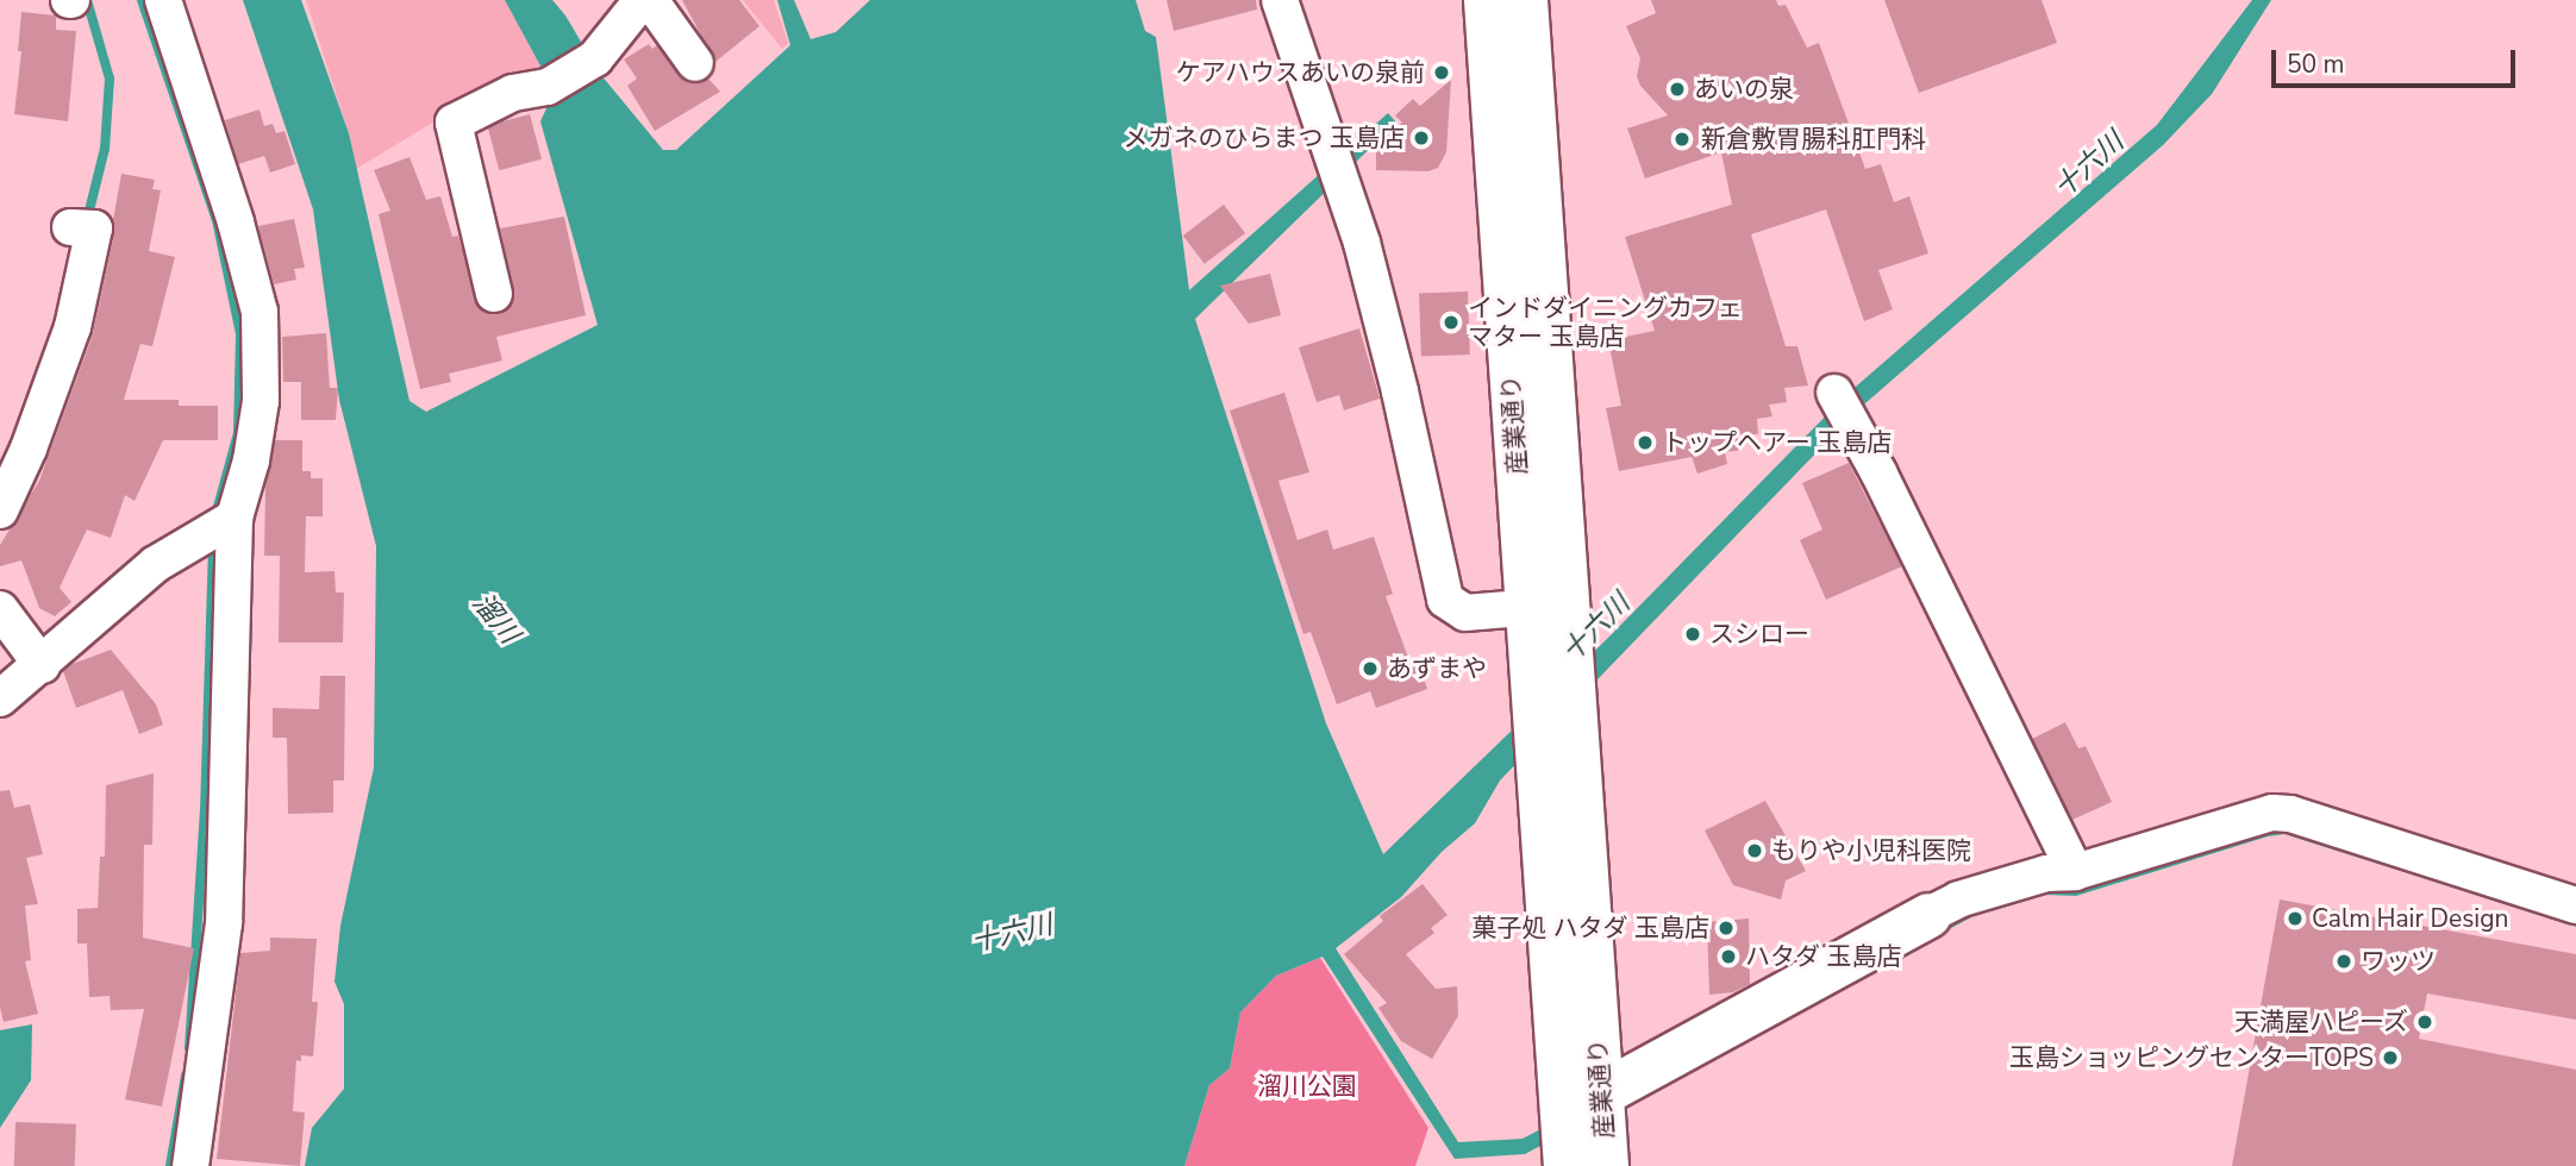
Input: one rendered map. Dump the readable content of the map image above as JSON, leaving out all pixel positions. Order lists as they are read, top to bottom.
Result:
{
  "streets": {
    "street": ["産業通り"]
  },
  "water": ["十六川", "溜川"],
  "parks": ["溜川公園"],
  "places": [
    "ケアハウスあいの泉前",
    "あいの泉",
    "メガネのひらまつ 玉島店",
    "新倉敷胃腸科肛門科",
    "インドダイニングカフェ マター 玉島店",
    "トップヘアー 玉島店",
    "スシロー",
    "あずまや",
    "もりや小児科医院",
    "Calm Hair Design",
    "菓子処 ハタダ 玉島店",
    "ハタダ 玉島店",
    "ワッツ",
    "天満屋ハピーズ",
    "玉島ショッピングセンターTOPS"
  ],
  "scale_bar": "50 m"
}
